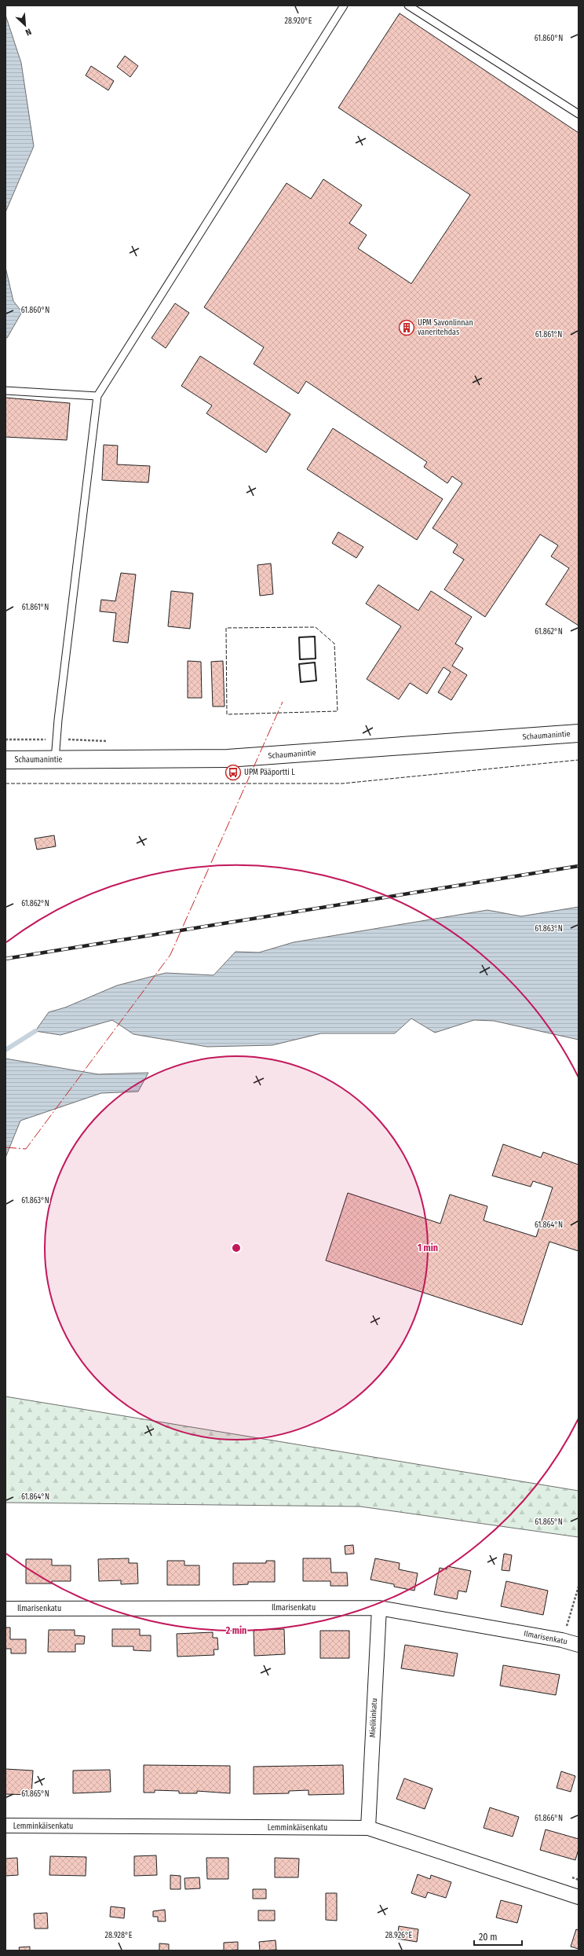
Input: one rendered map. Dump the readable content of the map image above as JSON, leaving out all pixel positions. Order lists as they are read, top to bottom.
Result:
{
  "streets": {
    "street": [
      "Schaumanintie",
      "Ilmarisenkatu",
      "Mielikinkatu",
      "Lemminkäisenkatu"
    ]
  },
  "crossings": [
    ["Ilmarisenkatu", "Mielikinkatu"],
    ["Mielikinkatu", "Lemminkäisenkatu"]
  ],
  "places": {
    "building": ["UPM Savonlinnan vaneritehdas"],
    "bus stop": ["UPM Pääportti L"]
  },
  "scale_bar": "20 m",
  "north": "bottom right",
  "coordinates": [
    "28.920°E",
    "61.860°N",
    "61.861°N",
    "61.862°N",
    "61.863°N",
    "61.864°N",
    "61.865°N",
    "61.866°N",
    "28.928°E",
    "28.926°E"
  ],
  "rings": ["1 min", "2 min"]
}
